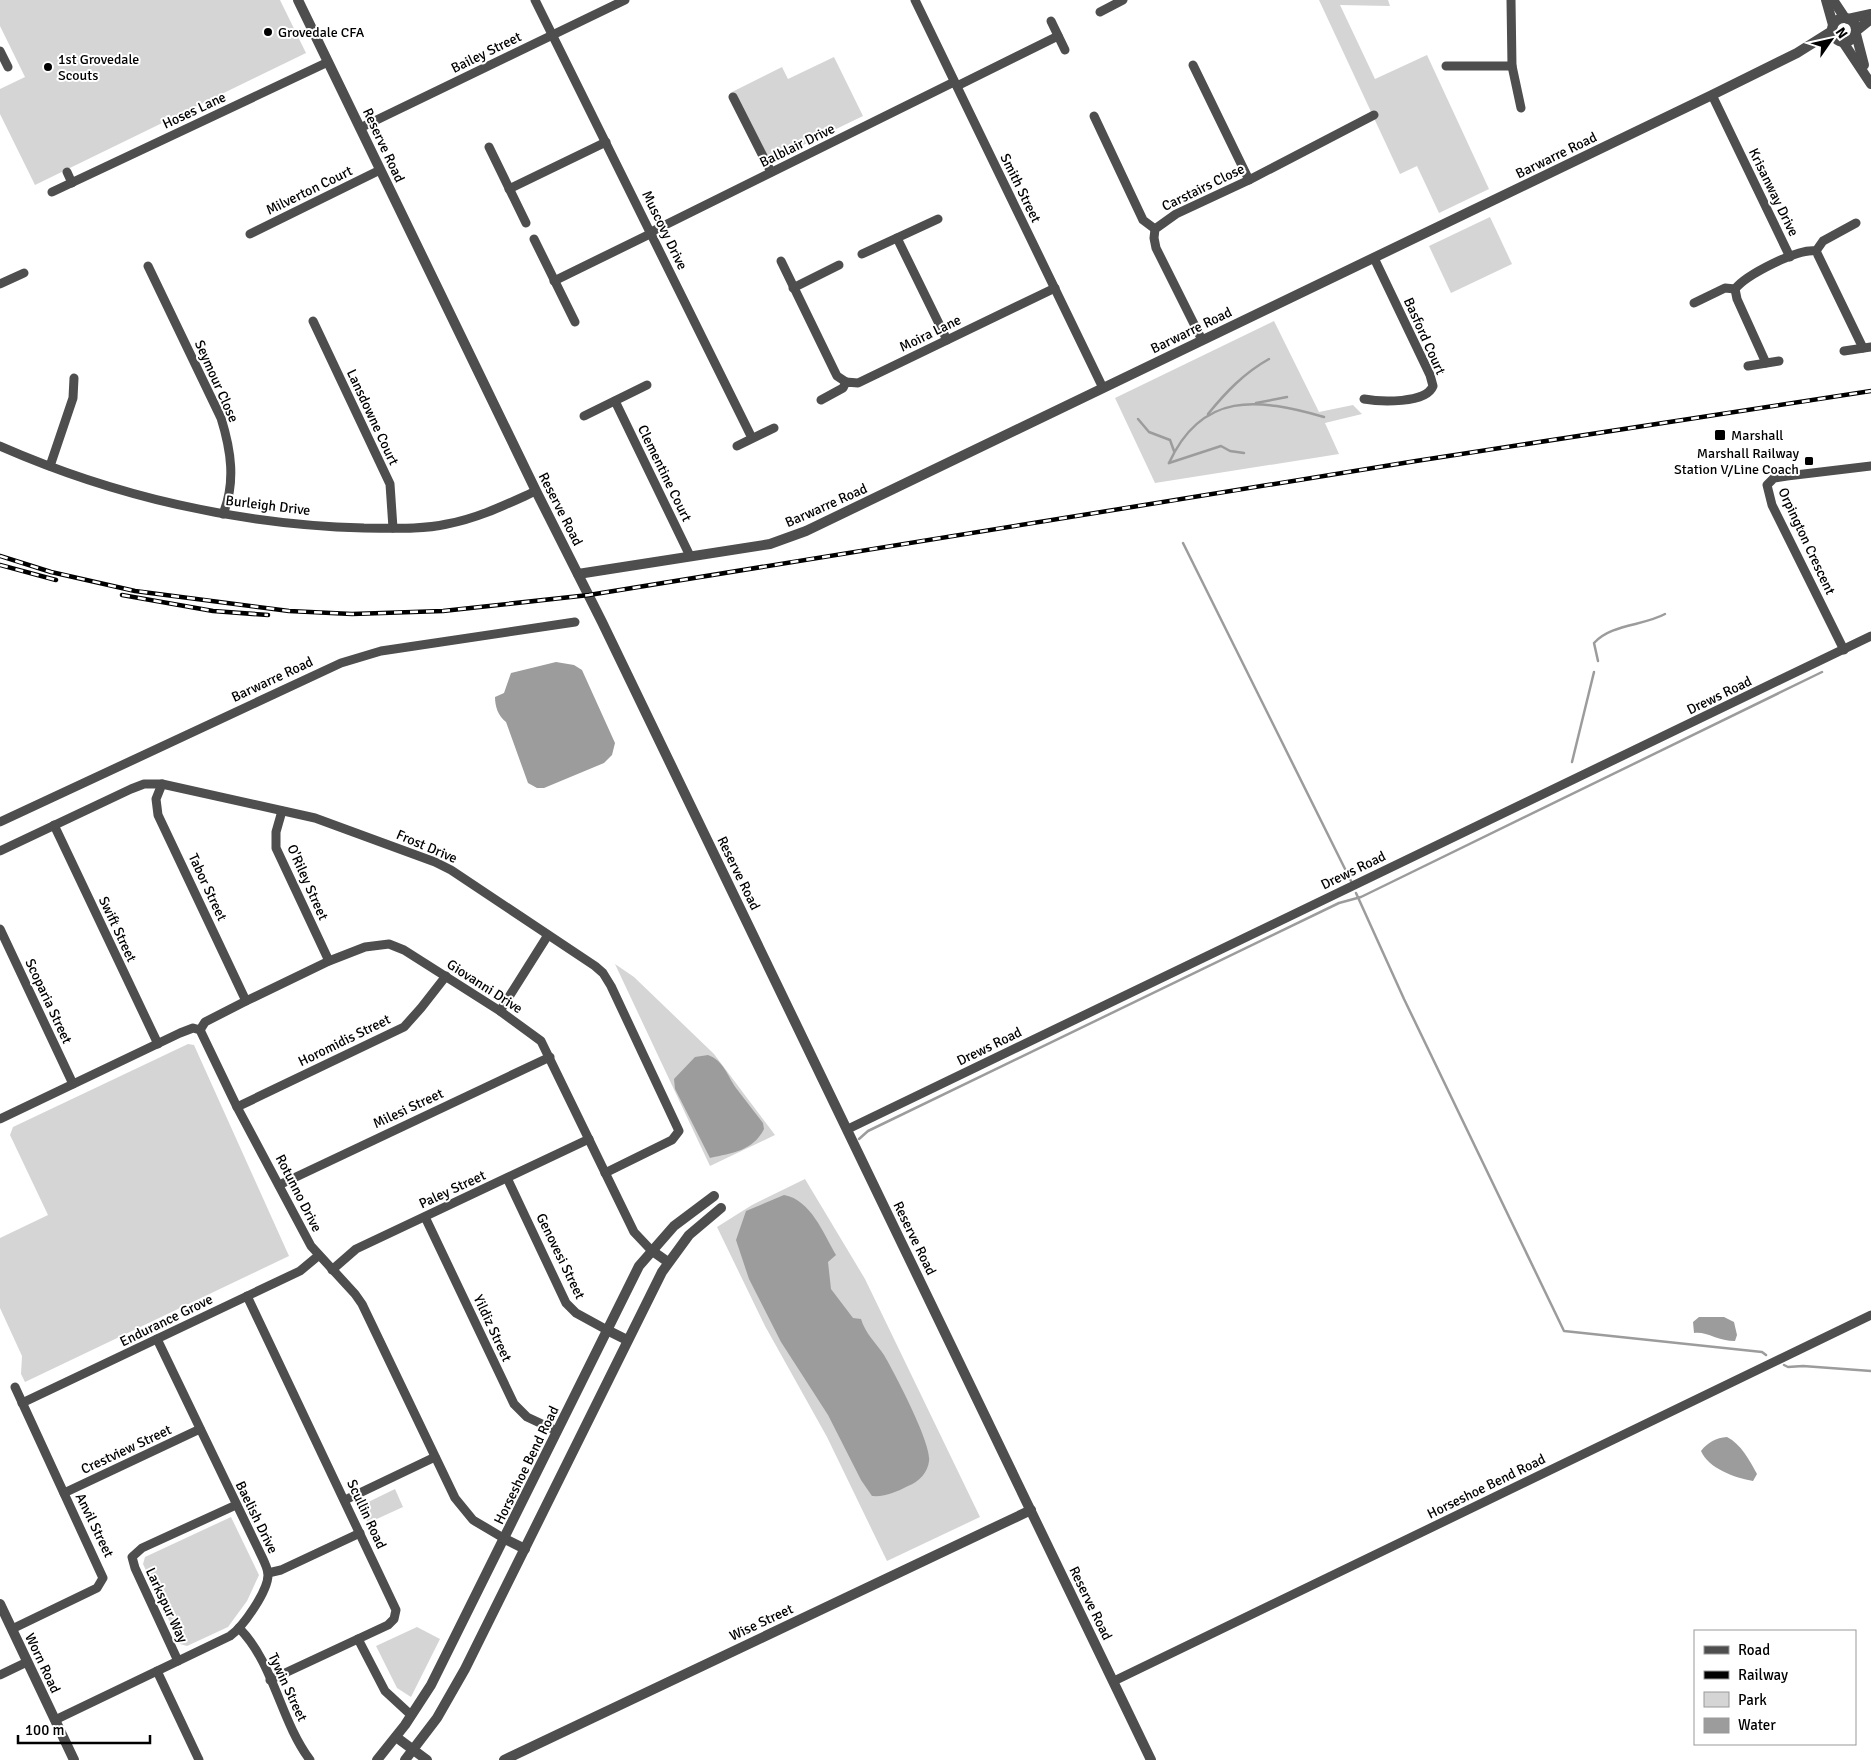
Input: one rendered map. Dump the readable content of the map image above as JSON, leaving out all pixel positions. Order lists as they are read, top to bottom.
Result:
{
  "streets": {
    "street": [
      "Bailey Street",
      "Hoses Lane",
      "Reserve Road",
      "Balblair Drive",
      "Barwarre Road",
      "Carstairs Close",
      "Smith Street",
      "Milverton Court",
      "Krisanway Drive",
      "Muscovy Drive",
      "Moira Lane",
      "Basford Court",
      "Seymour Close",
      "Lansdowne Court",
      "Clementine Court",
      "Burleigh Drive",
      "Orpington Crescent",
      "Drews Road",
      "Frost Drive",
      "O'Riley Street",
      "Tabor Street",
      "Swift Street",
      "Giovanni Drive",
      "Scoparia Street",
      "Horomidis Street",
      "Milesi Street",
      "Paley Street",
      "Rotunno Drive",
      "Genovesi Street",
      "Endurance Grove",
      "Yildiz Street",
      "Crestview Street",
      "Horseshoe Bend Road",
      "Scullin Road",
      "Baelish Drive",
      "Anvil Street",
      "Larkspur Way",
      "Wise Street",
      "Worn Road",
      "Tywin Street"
    ]
  },
  "crossings": [
    ["Bailey Street", "Reserve Road"],
    ["Bailey Street", "Muscovy Drive"],
    ["Hoses Lane", "Reserve Road"],
    ["Reserve Road", "Barwarre Road"],
    ["Reserve Road", "Milverton Court"],
    ["Reserve Road", "Burleigh Drive"],
    ["Reserve Road", "Drews Road"],
    ["Reserve Road", "Horseshoe Bend Road"],
    ["Reserve Road", "Wise Street"],
    ["Balblair Drive", "Smith Street"],
    ["Balblair Drive", "Muscovy Drive"],
    ["Barwarre Road", "Carstairs Close"],
    ["Barwarre Road", "Smith Street"],
    ["Barwarre Road", "Krisanway Drive"],
    ["Barwarre Road", "Basford Court"],
    ["Barwarre Road", "Clementine Court"],
    ["Smith Street", "Moira Lane"],
    ["Seymour Close", "Burleigh Drive"],
    ["Lansdowne Court", "Burleigh Drive"],
    ["Orpington Crescent", "Drews Road"],
    ["Frost Drive", "O'Riley Street"],
    ["Frost Drive", "Tabor Street"],
    ["Frost Drive", "Swift Street"],
    ["Frost Drive", "Giovanni Drive"],
    ["O'Riley Street", "Giovanni Drive"],
    ["Tabor Street", "Giovanni Drive"],
    ["Giovanni Drive", "Horomidis Street"],
    ["Giovanni Drive", "Milesi Street"],
    ["Giovanni Drive", "Paley Street"],
    ["Giovanni Drive", "Rotunno Drive"],
    ["Giovanni Drive", "Horseshoe Bend Road"],
    ["Horomidis Street", "Rotunno Drive"],
    ["Milesi Street", "Rotunno Drive"],
    ["Paley Street", "Rotunno Drive"],
    ["Paley Street", "Genovesi Street"],
    ["Paley Street", "Yildiz Street"],
    ["Rotunno Drive", "Endurance Grove"],
    ["Rotunno Drive", "Horseshoe Bend Road"],
    ["Genovesi Street", "Horseshoe Bend Road"],
    ["Endurance Grove", "Scullin Road"],
    ["Endurance Grove", "Baelish Drive"],
    ["Endurance Grove", "Anvil Street"],
    ["Yildiz Street", "Horseshoe Bend Road"],
    ["Crestview Street", "Baelish Drive"],
    ["Crestview Street", "Anvil Street"],
    ["Scullin Road", "Tywin Street"],
    ["Baelish Drive", "Larkspur Way"],
    ["Baelish Drive", "Worn Road"],
    ["Baelish Drive", "Tywin Street"],
    ["Anvil Street", "Worn Road"]
  ],
  "places": {
    "other": ["Grovedale CFA", "1st Grovedale Scouts"],
    "transit": ["Marshall", "Marshall Railway Station V/Line Coach"]
  },
  "legend": [
    "Road",
    "Railway",
    "Park",
    "Water"
  ],
  "scale_bar": "100 m",
  "north": "top right"
}
